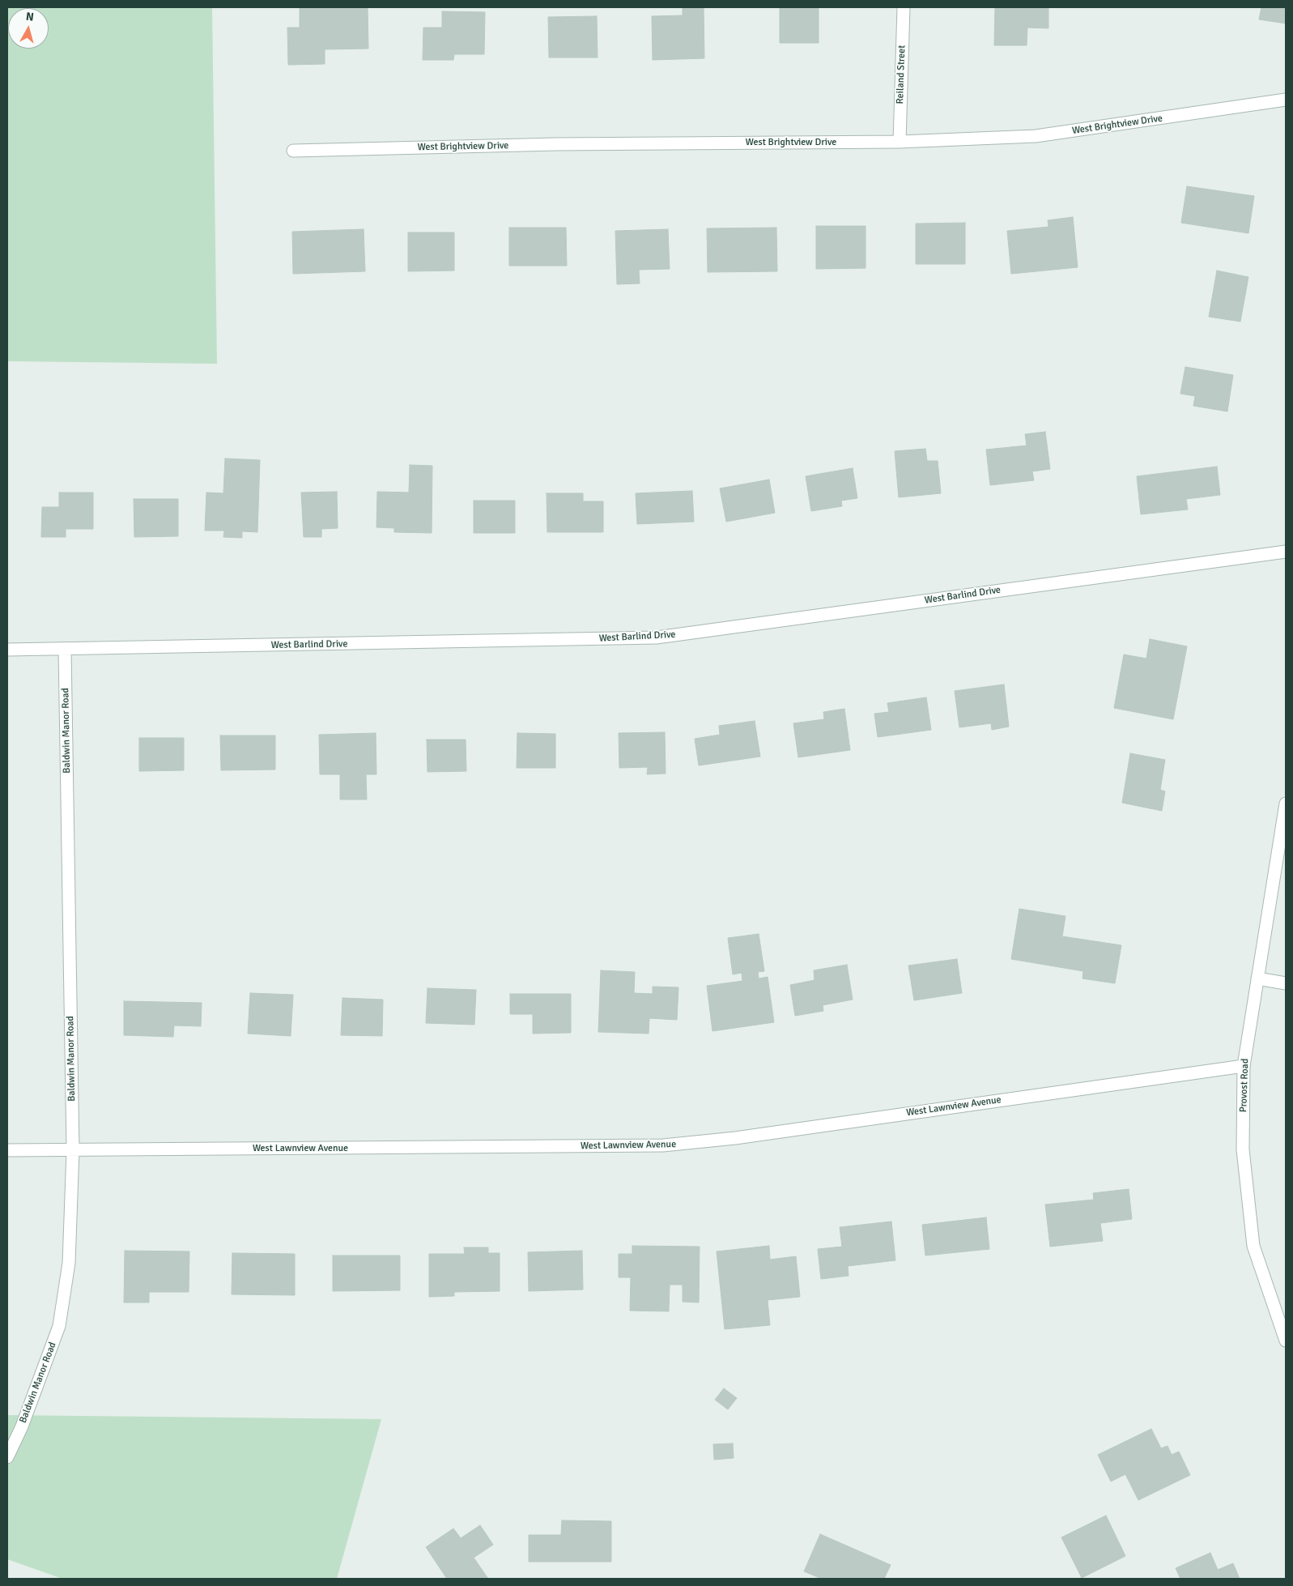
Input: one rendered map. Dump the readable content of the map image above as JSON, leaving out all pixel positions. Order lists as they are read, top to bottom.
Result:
{
  "streets": {
    "street": [
      "Reiland Street",
      "West Brightview Drive",
      "West Barlind Drive",
      "Baldwin Manor Road",
      "Provost Road",
      "West Lawnview Avenue"
    ]
  },
  "crossings": [
    ["Reiland Street", "West Brightview Drive"],
    ["West Barlind Drive", "Baldwin Manor Road"],
    ["Baldwin Manor Road", "West Lawnview Avenue"],
    ["Provost Road", "West Lawnview Avenue"]
  ],
  "north": "top"
}
